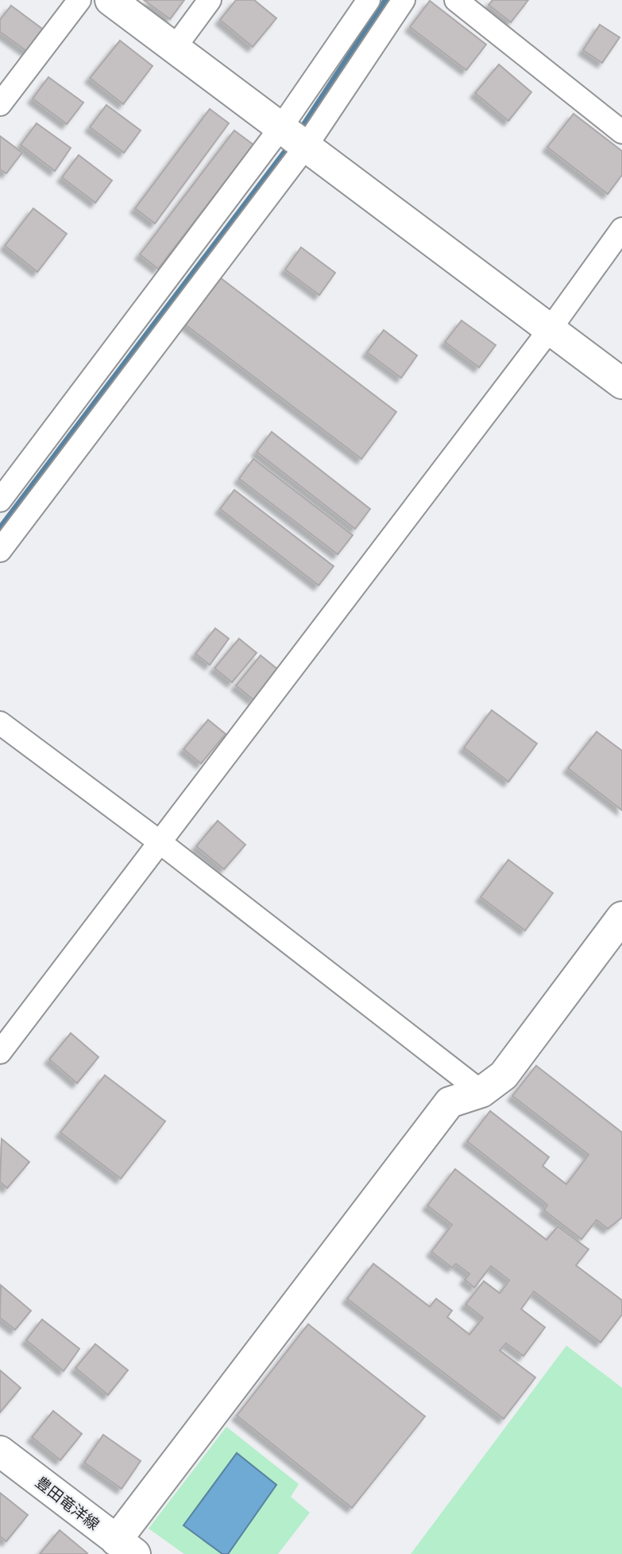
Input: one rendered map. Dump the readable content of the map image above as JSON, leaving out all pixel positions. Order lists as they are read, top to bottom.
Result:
{
  "streets": {
    "street": ["豊田竜洋線"]
  }
}
